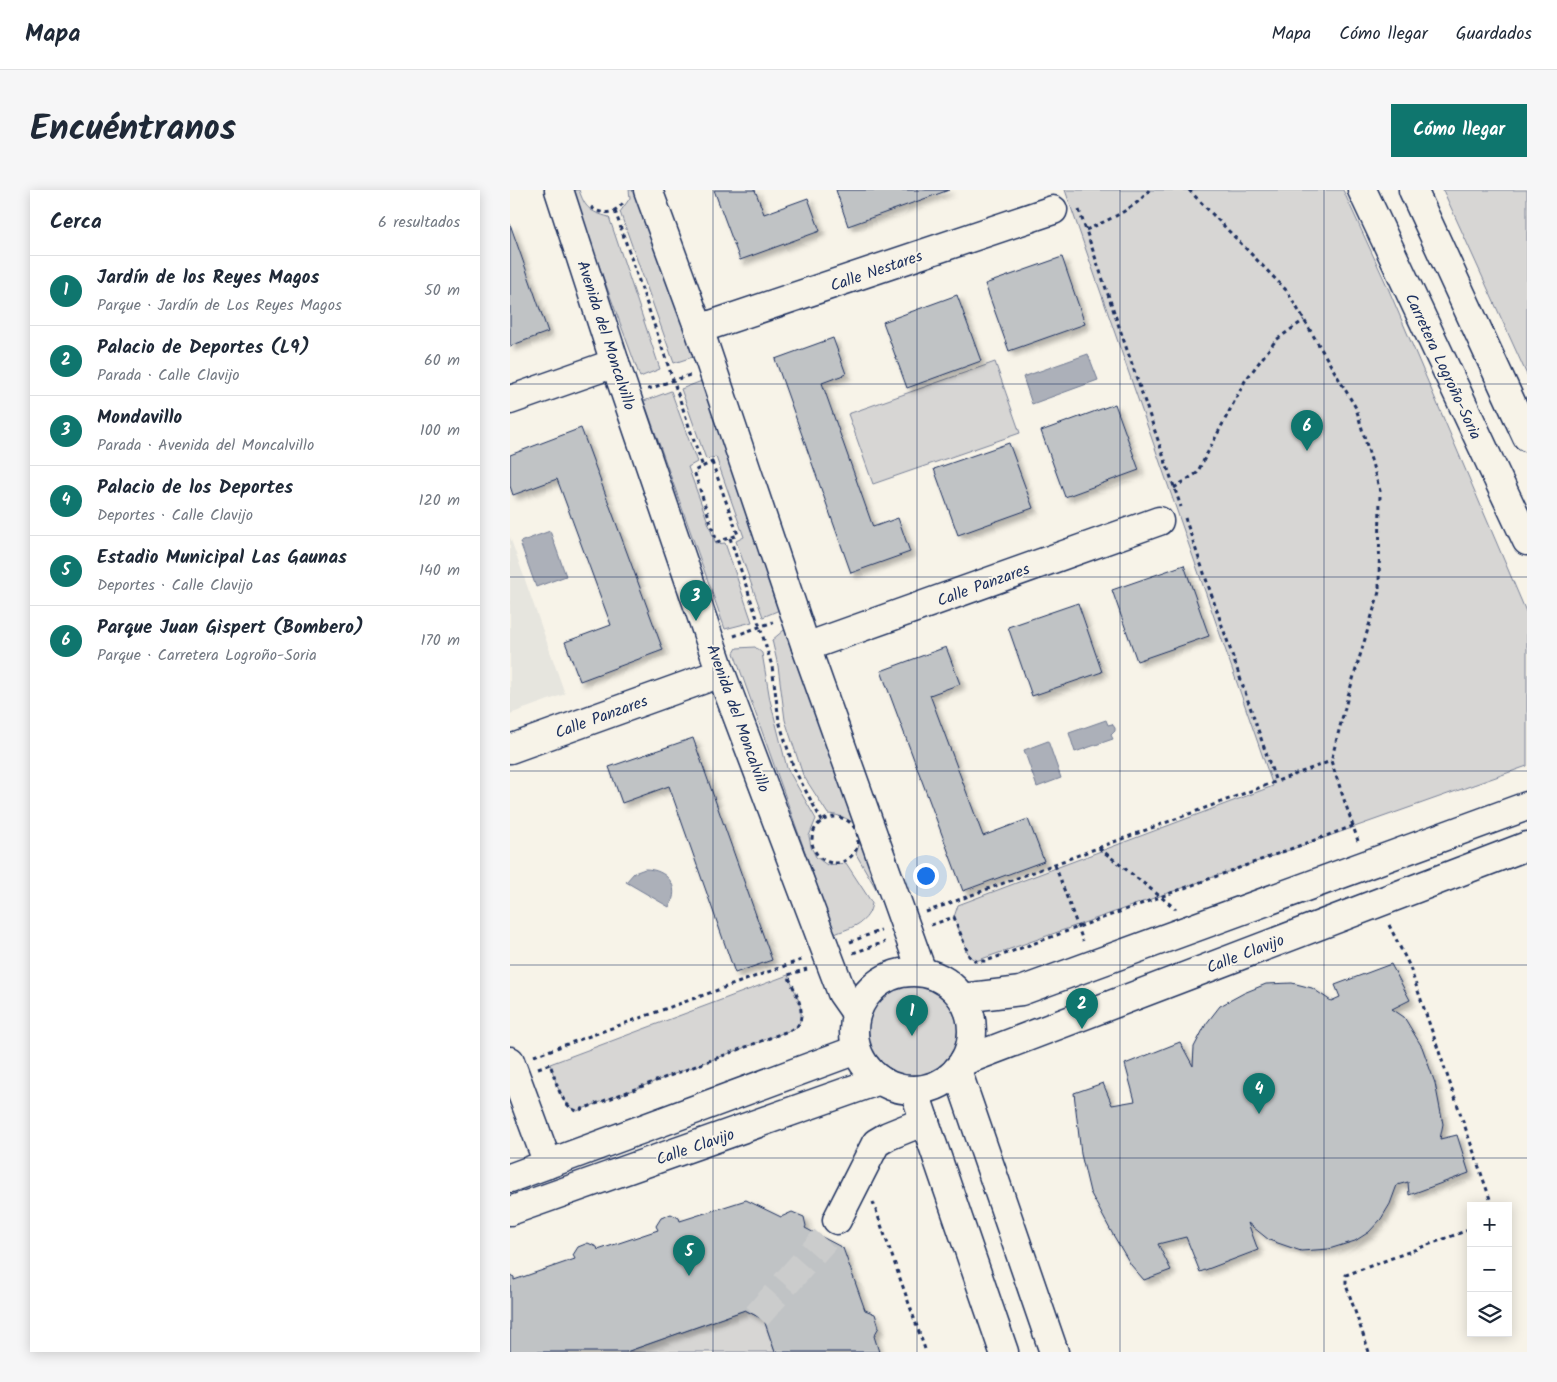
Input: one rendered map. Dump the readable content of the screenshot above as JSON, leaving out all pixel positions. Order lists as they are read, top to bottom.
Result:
{
  "streets": {
    "main road": [
      "Calle Nestares",
      "Avenida del Moncalvillo",
      "Carretera Logroño-Soria",
      "Calle Panzares",
      "Calle Clavijo"
    ]
  },
  "crossings": [
    ["Avenida del Moncalvillo", "Calle Panzares"],
    ["Avenida del Moncalvillo", "Calle Clavijo"]
  ],
  "page": {
    "header": "Mapa",
    "nav": ["Mapa", "Cómo llegar", "Guardados"],
    "title": "Encuéntranos",
    "buttons": "Cómo llegar",
    "heading": ["Cerca", "6 resultados"],
    "list": [
      {
        "mark": "1",
        "name": "Jardín de los Reyes Magos",
        "note": "Parque · Jardín de Los Reyes Magos",
        "value": "50 m"
      },
      {
        "mark": "2",
        "name": "Palacio de Deportes (L9)",
        "note": "Parada · Calle Clavijo",
        "value": "60 m"
      },
      {
        "mark": "3",
        "name": "Mondavillo",
        "note": "Parada · Avenida del Moncalvillo",
        "value": "100 m"
      },
      {
        "mark": "4",
        "name": "Palacio de los Deportes",
        "note": "Deportes · Calle Clavijo",
        "value": "120 m"
      },
      {
        "mark": "5",
        "name": "Estadio Municipal Las Gaunas",
        "note": "Deportes · Calle Clavijo",
        "value": "140 m"
      },
      {
        "mark": "6",
        "name": "Parque Juan Gispert (Bombero)",
        "note": "Parque · Carretera Logroño-Soria",
        "value": "170 m"
      }
    ],
    "pins": [
      "6",
      "3",
      "2",
      "1",
      "4",
      "5"
    ],
    "map_buttons": ["+", "−"]
  }
}
